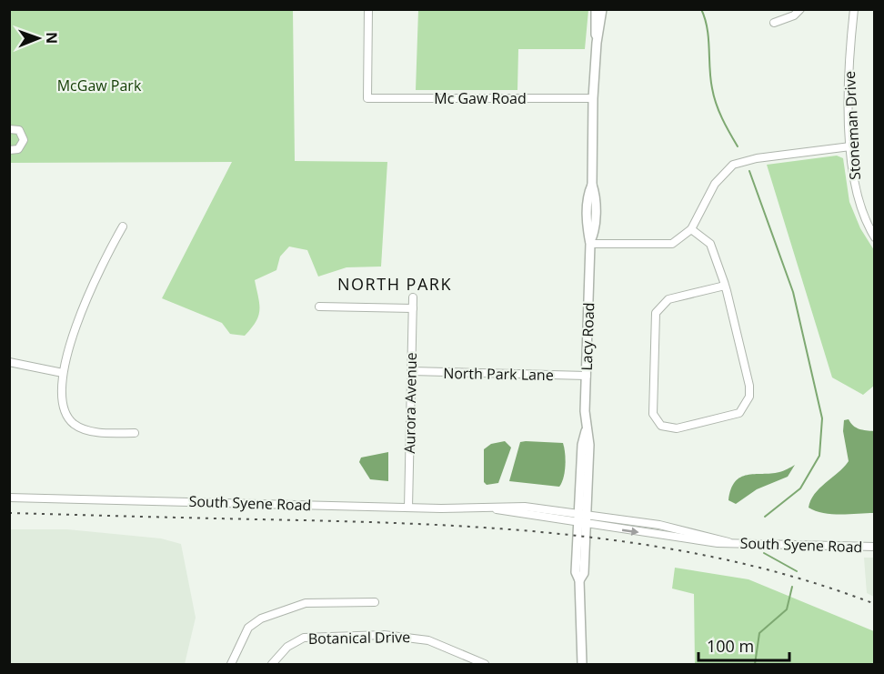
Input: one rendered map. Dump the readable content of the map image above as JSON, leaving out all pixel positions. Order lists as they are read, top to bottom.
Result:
{
  "streets": {
    "main road": ["Lacy Road"],
    "street": [
      "Mc Gaw Road",
      "Stoneman Drive",
      "North Park Lane",
      "Aurora Avenue",
      "South Syene Road",
      "Botanical Drive"
    ]
  },
  "crossings": [
    ["Mc Gaw Road", "Lacy Road"],
    ["Lacy Road", "North Park Lane"],
    ["Lacy Road", "South Syene Road"],
    ["North Park Lane", "Aurora Avenue"],
    ["Aurora Avenue", "South Syene Road"]
  ],
  "districts": ["NORTH PARK"],
  "parks": ["McGaw Park"],
  "scale_bar": "100 m",
  "north": "right"
}
